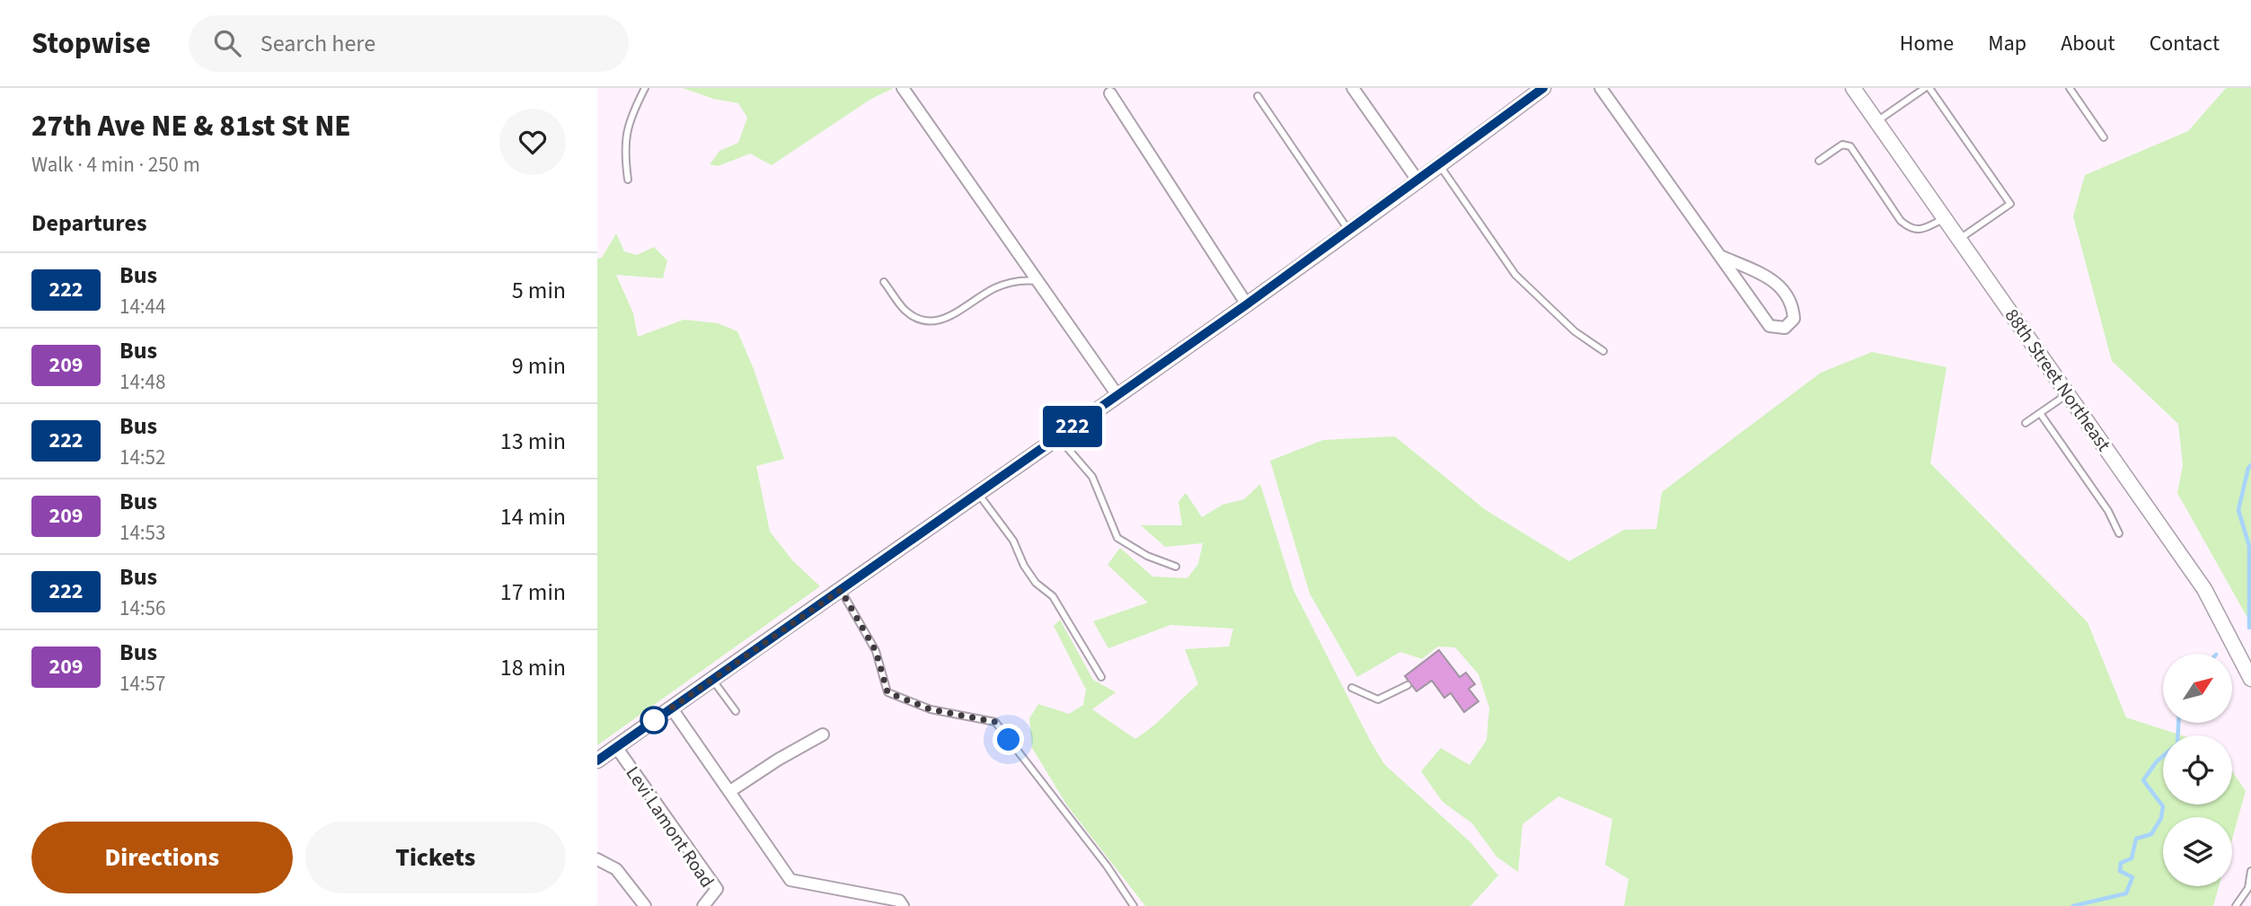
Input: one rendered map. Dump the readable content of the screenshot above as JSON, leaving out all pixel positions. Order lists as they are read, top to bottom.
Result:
{
  "streets": {
    "street": ["88th Street Northeast", "Levi Lamont Road"]
  },
  "lines": ["bus line 222"],
  "north": "top right",
  "page": {
    "header": "Stopwise",
    "search": "Search here",
    "nav": [
      "Home",
      "Map",
      "About",
      "Contact"
    ],
    "heading": [
      ["27th Ave NE & 81st St NE", "Walk · 4 min · 250 m"],
      "Departures"
    ],
    "on_map": "222",
    "list": [
      {
        "mark": "222",
        "name": "Bus",
        "note": "14:44",
        "value": "5 min"
      },
      {
        "mark": "209",
        "name": "Bus",
        "note": "14:48",
        "value": "9 min"
      },
      {
        "mark": "222",
        "name": "Bus",
        "note": "14:52",
        "value": "13 min"
      },
      {
        "mark": "209",
        "name": "Bus",
        "note": "14:53",
        "value": "14 min"
      },
      {
        "mark": "222",
        "name": "Bus",
        "note": "14:56",
        "value": "17 min"
      },
      {
        "mark": "209",
        "name": "Bus",
        "note": "14:57",
        "value": "18 min"
      }
    ],
    "buttons": ["Directions", "Tickets"]
  }
}
